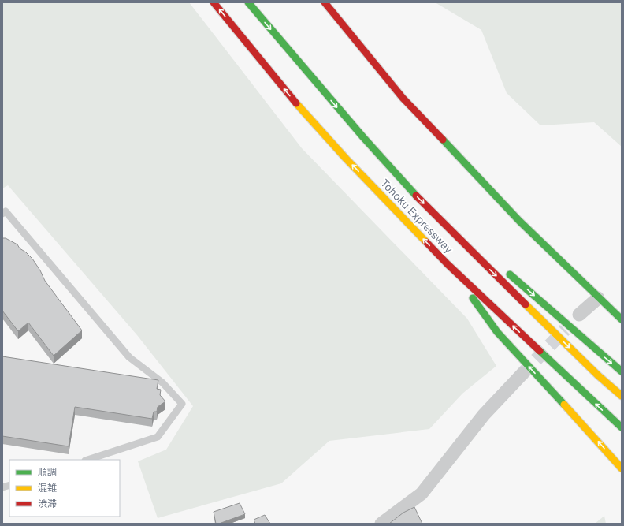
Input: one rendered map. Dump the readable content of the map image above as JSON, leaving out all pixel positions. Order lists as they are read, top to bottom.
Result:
{
  "streets": {
    "main road": ["Tohoku Expressway"]
  },
  "legend": ["順調", "混雑", "渋滞"]
}
